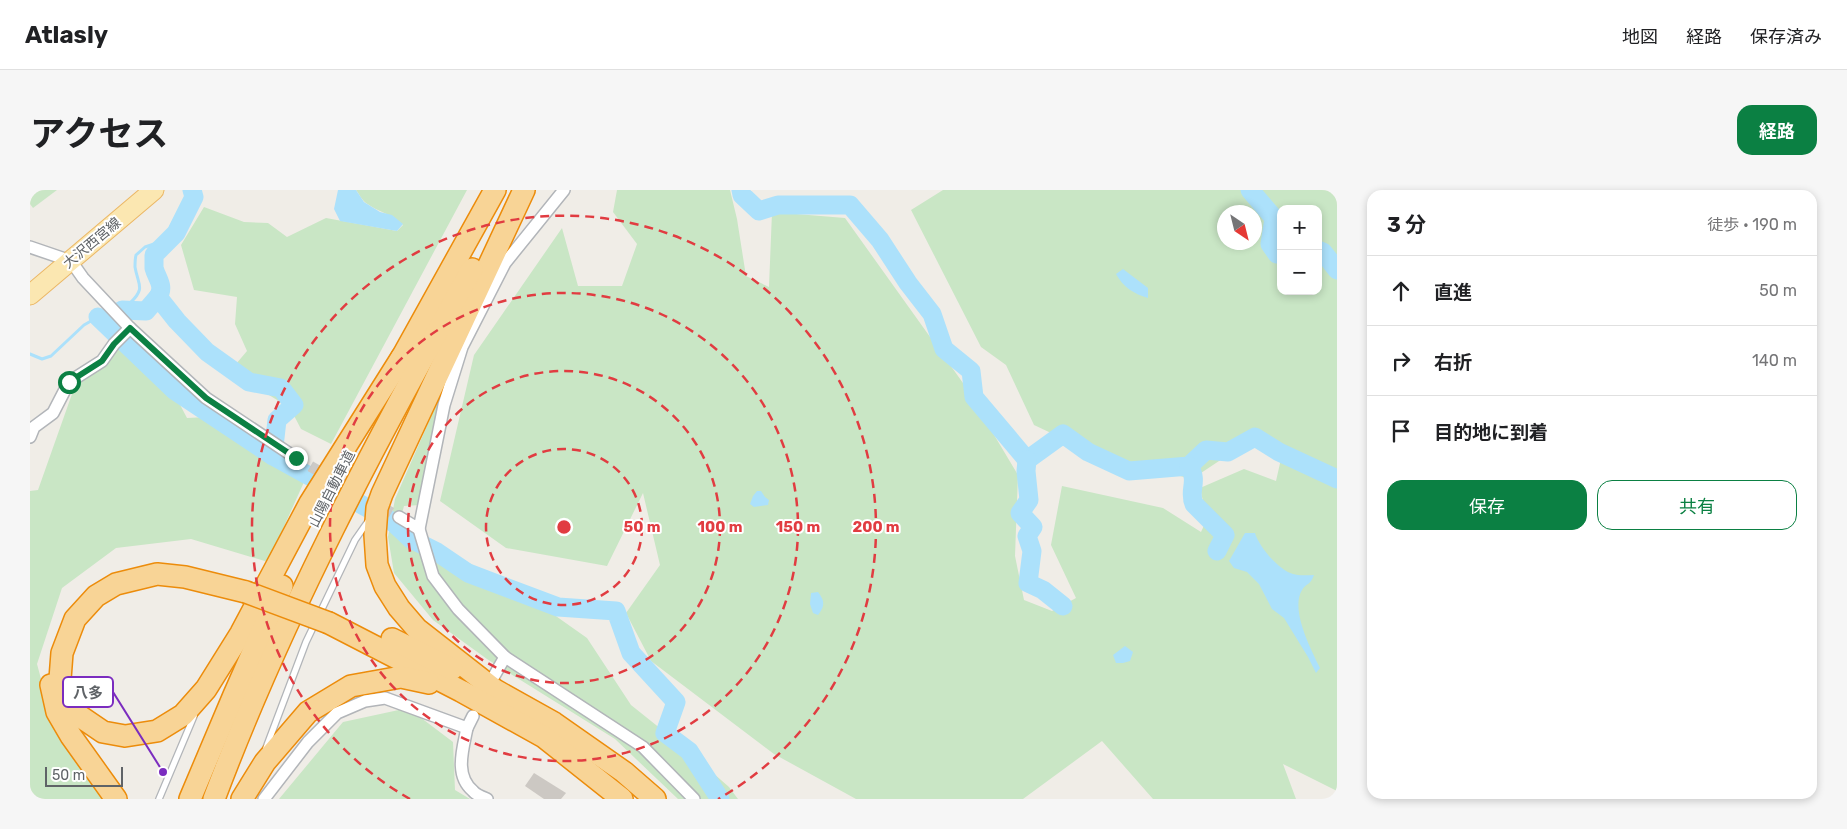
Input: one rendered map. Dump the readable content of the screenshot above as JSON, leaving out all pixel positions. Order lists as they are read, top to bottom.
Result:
{
  "streets": {
    "highway": ["山陽自動車道"],
    "main road": ["大沢西宮線"]
  },
  "places": ["八多"],
  "scale_bar": "50 m",
  "north": "bottom right",
  "page": {
    "header": "Atlasly",
    "nav": ["地図", "経路", "保存済み"],
    "title": "アクセス",
    "buttons": [
      "経路",
      ["保存", "共有"]
    ],
    "heading": ["3 分", "徒歩 · 190 m"],
    "map_buttons": ["+", "−"],
    "list": [
      ["直進", "50 m"],
      ["右折", "140 m"],
      "目的地に到着"
    ],
    "scale": "50 m"
  },
  "rings": [
    "50 m",
    "100 m",
    "150 m",
    "200 m"
  ]
}
